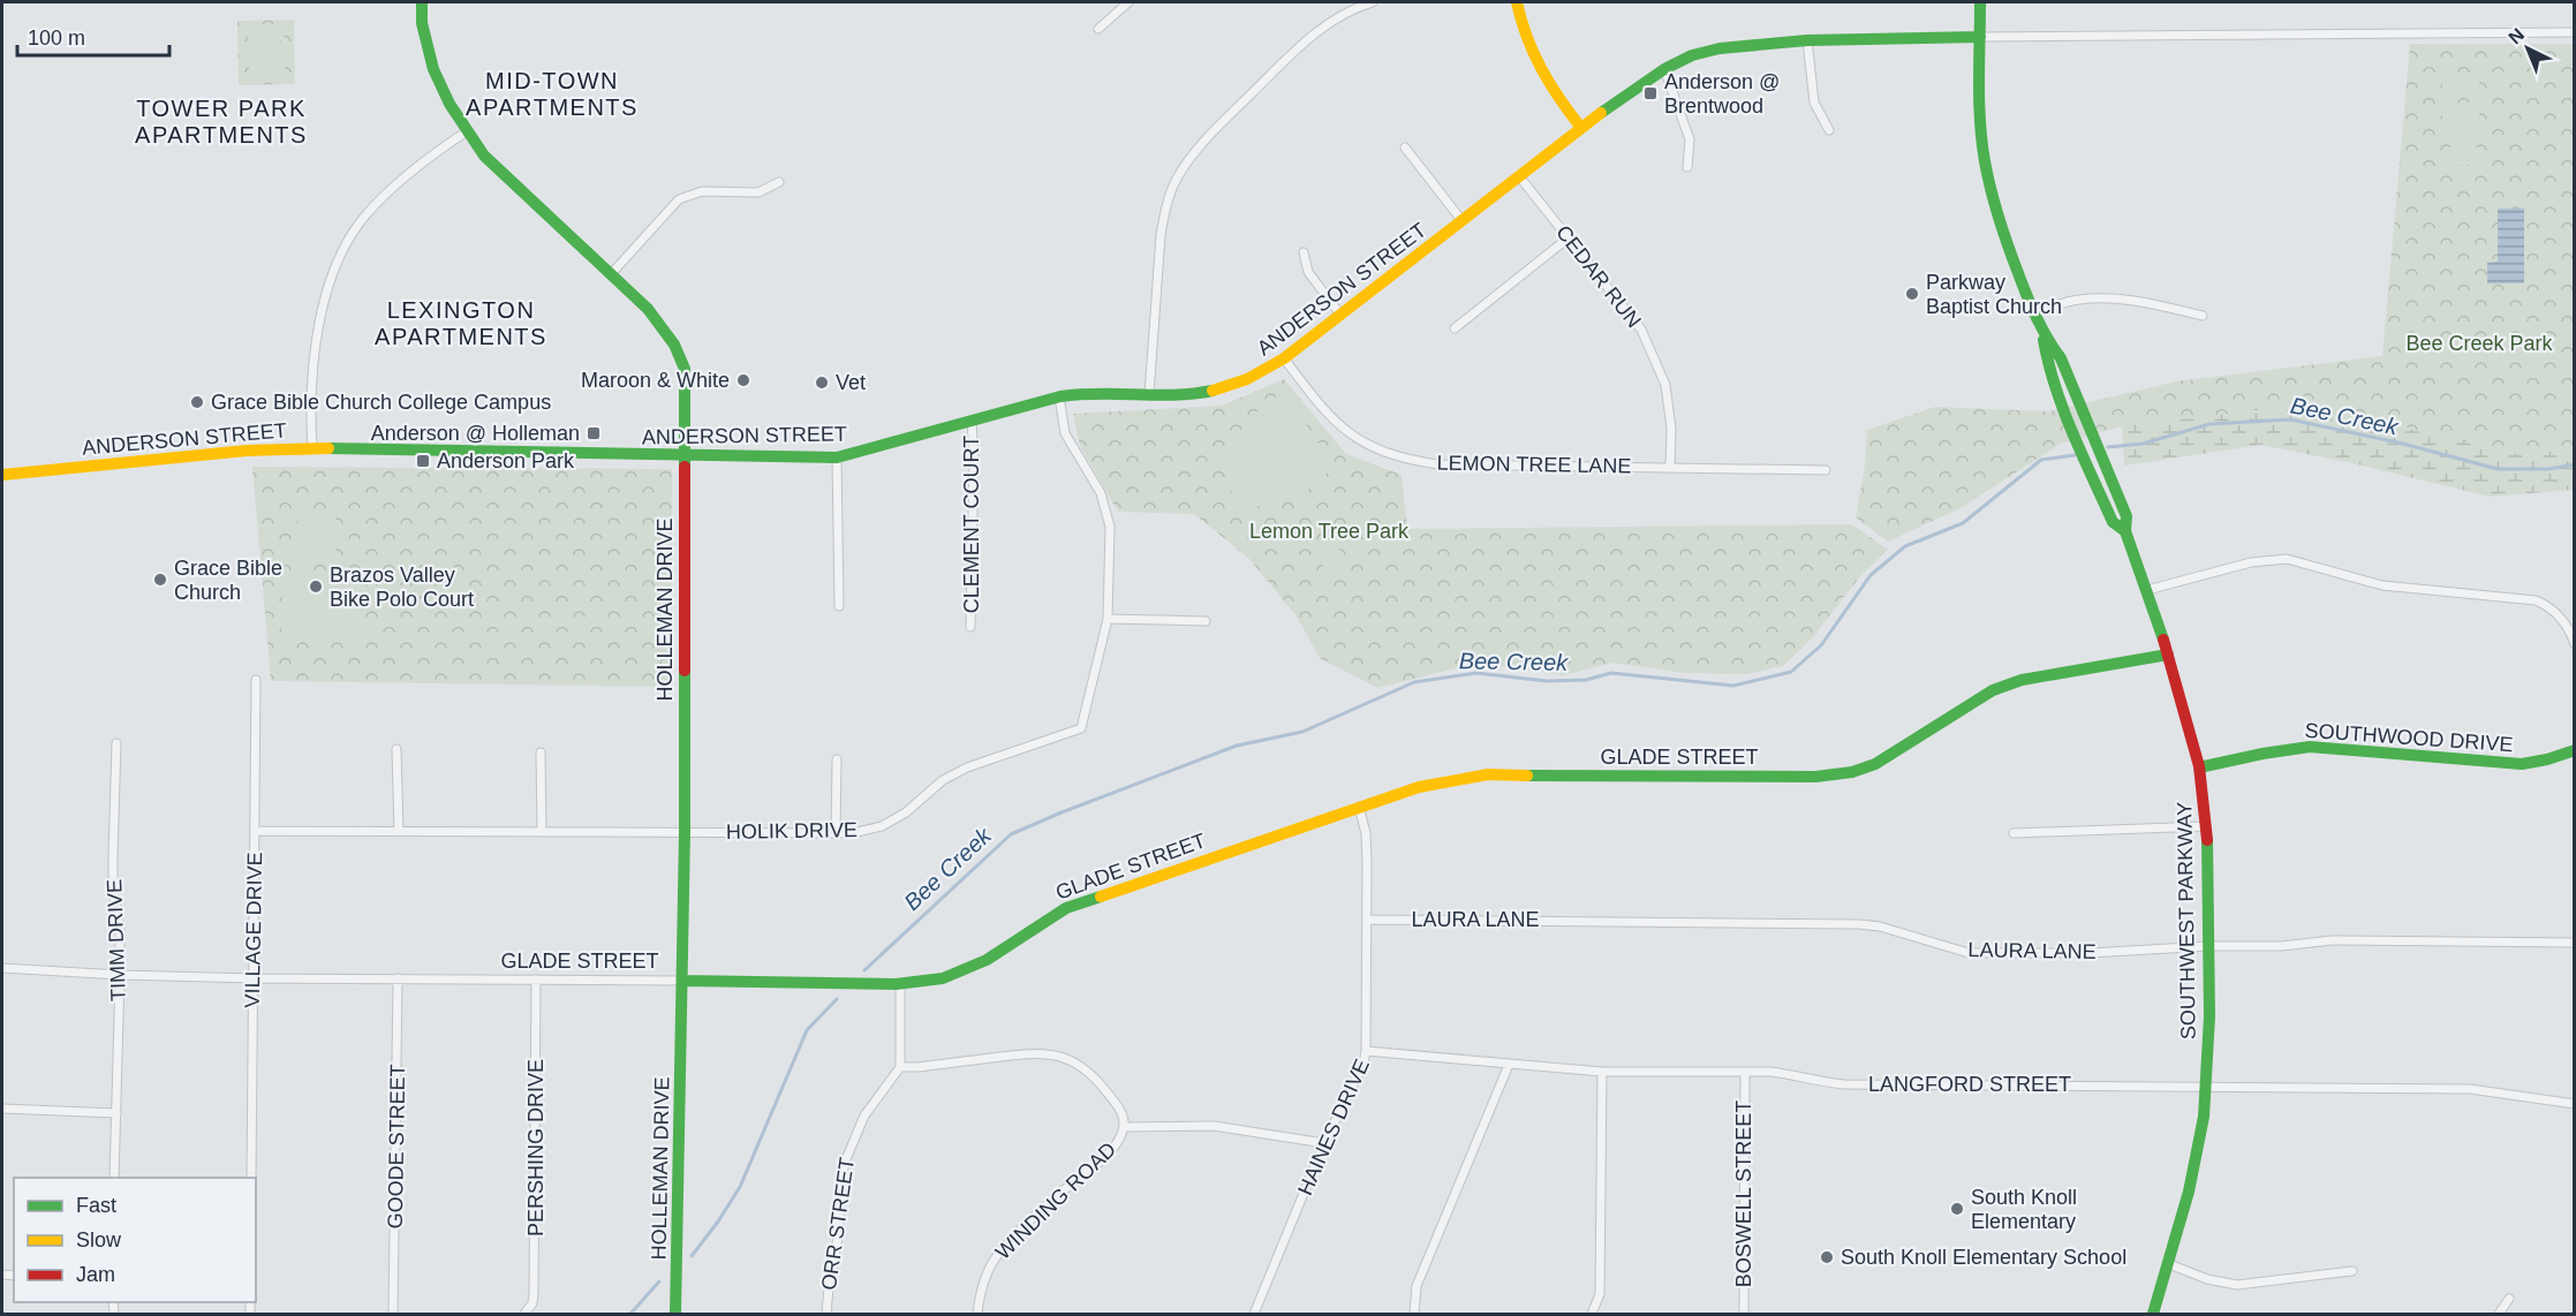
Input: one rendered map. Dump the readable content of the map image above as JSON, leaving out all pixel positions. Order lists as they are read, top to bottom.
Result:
{
  "streets": {
    "street": [
      "CEDAR RUN",
      "ANDERSON STREET",
      "LEMON TREE LANE",
      "CLEMENT COURT",
      "HOLLEMAN DRIVE",
      "SOUTHWOOD DRIVE",
      "GLADE STREET",
      "HOLIK DRIVE",
      "LAURA LANE",
      "SOUTHWEST PARKWAY",
      "VILLAGE DRIVE",
      "TIMM DRIVE",
      "LANGFORD STREET",
      "HAINES DRIVE",
      "GOODE STREET",
      "PERSHING DRIVE",
      "BOSWELL STREET",
      "WINDING ROAD",
      "ORR STREET"
    ]
  },
  "crossings": [
    ["CEDAR RUN", "ANDERSON STREET"],
    ["CEDAR RUN", "LEMON TREE LANE"],
    ["ANDERSON STREET", "LEMON TREE LANE"],
    ["ANDERSON STREET", "CLEMENT COURT"],
    ["ANDERSON STREET", "HOLLEMAN DRIVE"],
    ["ANDERSON STREET", "HOLIK DRIVE"],
    ["ANDERSON STREET", "SOUTHWEST PARKWAY"],
    ["HOLLEMAN DRIVE", "GLADE STREET"],
    ["HOLLEMAN DRIVE", "HOLIK DRIVE"],
    ["SOUTHWOOD DRIVE", "SOUTHWEST PARKWAY"],
    ["GLADE STREET", "SOUTHWEST PARKWAY"],
    ["GLADE STREET", "VILLAGE DRIVE"],
    ["GLADE STREET", "TIMM DRIVE"],
    ["GLADE STREET", "HAINES DRIVE"],
    ["GLADE STREET", "GOODE STREET"],
    ["GLADE STREET", "PERSHING DRIVE"],
    ["HOLIK DRIVE", "VILLAGE DRIVE"],
    ["LAURA LANE", "SOUTHWEST PARKWAY"],
    ["LAURA LANE", "HAINES DRIVE"],
    ["SOUTHWEST PARKWAY", "LANGFORD STREET"],
    ["LANGFORD STREET", "HAINES DRIVE"],
    ["LANGFORD STREET", "BOSWELL STREET"]
  ],
  "districts": ["MID-TOWN APARTMENTS", "TOWER PARK APARTMENTS", "LEXINGTON APARTMENTS"],
  "water": ["Bee Creek"],
  "parks": ["Bee Creek Park", "Lemon Tree Park"],
  "places": {
    "transit": ["Anderson @ Brentwood", "Anderson @ Holleman", "Anderson Park"],
    "other": [
      "Parkway Baptist Church",
      "Maroon & White",
      "Vet",
      "Grace Bible Church College Campus",
      "Grace Bible Church",
      "Brazos Valley Bike Polo Court",
      "South Knoll Elementary",
      "South Knoll Elementary School"
    ]
  },
  "legend": ["Fast", "Slow", "Jam"],
  "scale_bar": "100 m",
  "north": "top left"
}
